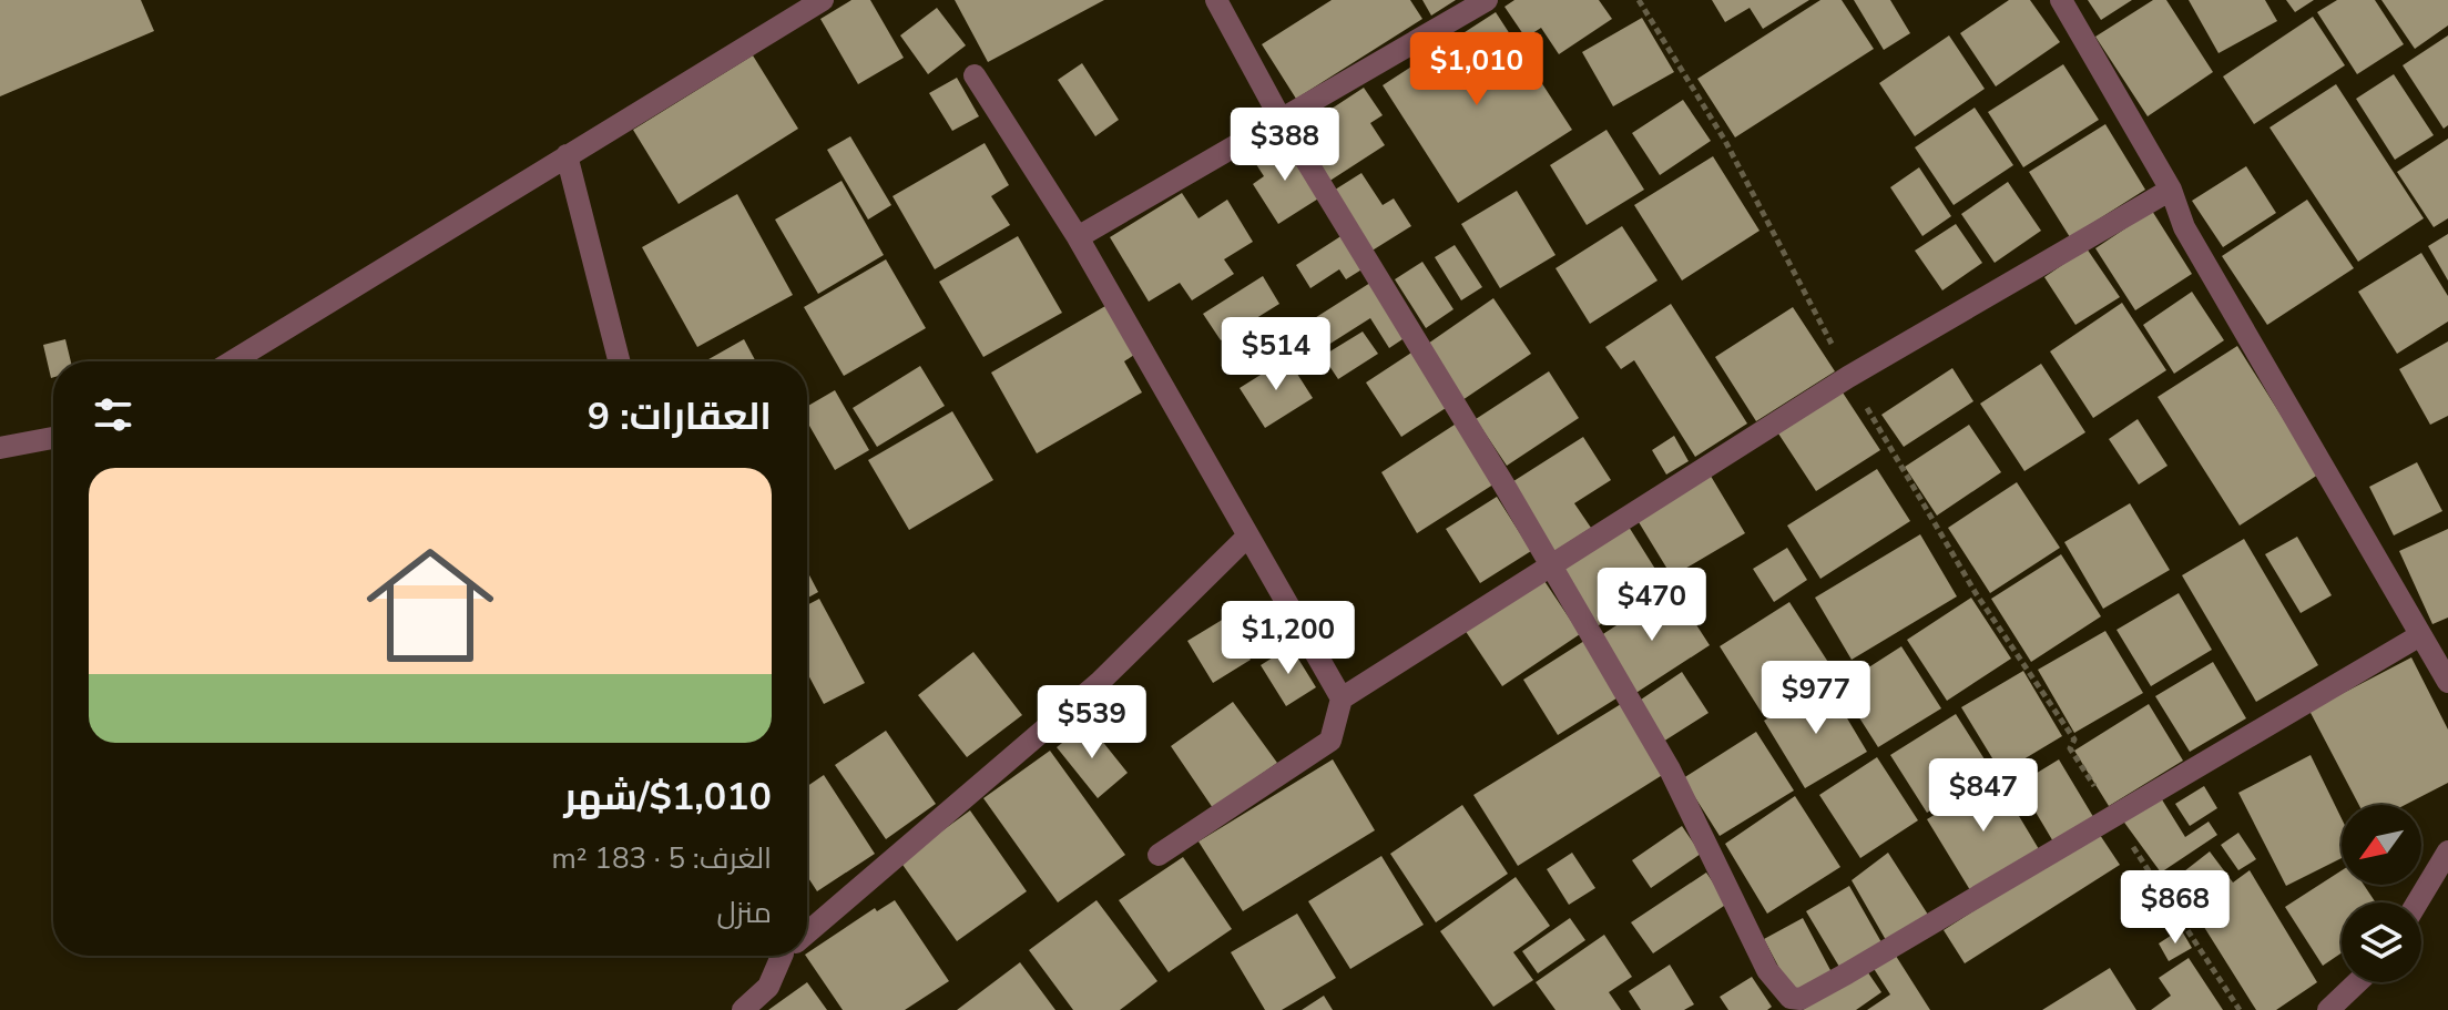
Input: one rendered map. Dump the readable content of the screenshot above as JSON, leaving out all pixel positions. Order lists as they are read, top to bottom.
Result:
{
  "north": "bottom left",
  "page": {
    "price": [
      "$1,010",
      "$388",
      "$514",
      "$470",
      "$1,200",
      "$977",
      "$539",
      "$847",
      "$868"
    ],
    "heading": "العقارات: 9",
    "list": [
      {
        "name": "$1,010/شهر",
        "note": "الغرف: 5 · 183 m² · منزل"
      }
    ]
  }
}
